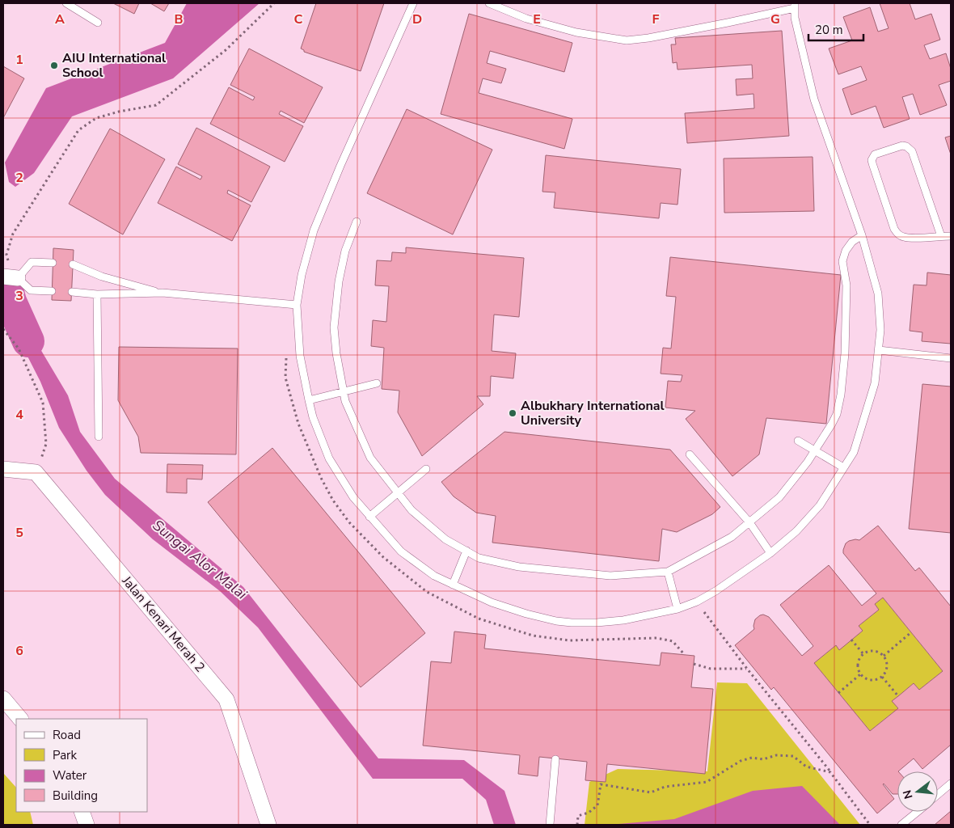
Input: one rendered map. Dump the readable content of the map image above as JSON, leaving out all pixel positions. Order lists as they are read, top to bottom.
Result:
{
  "streets": {
    "street": ["Jalan Kenari Merah 2"]
  },
  "water": ["Sungai Alor Malai"],
  "places": ["AIU International School", "Albukhary International University"],
  "legend": [
    "Road",
    "Park",
    "Water",
    "Building"
  ],
  "scale_bar": "20 m",
  "north": "left",
  "grid": {
    "columns": [
      "A",
      "B",
      "C",
      "D",
      "E",
      "F",
      "G"
    ],
    "rows": [
      "1",
      "2",
      "3",
      "4",
      "5",
      "6"
    ]
  }
}
